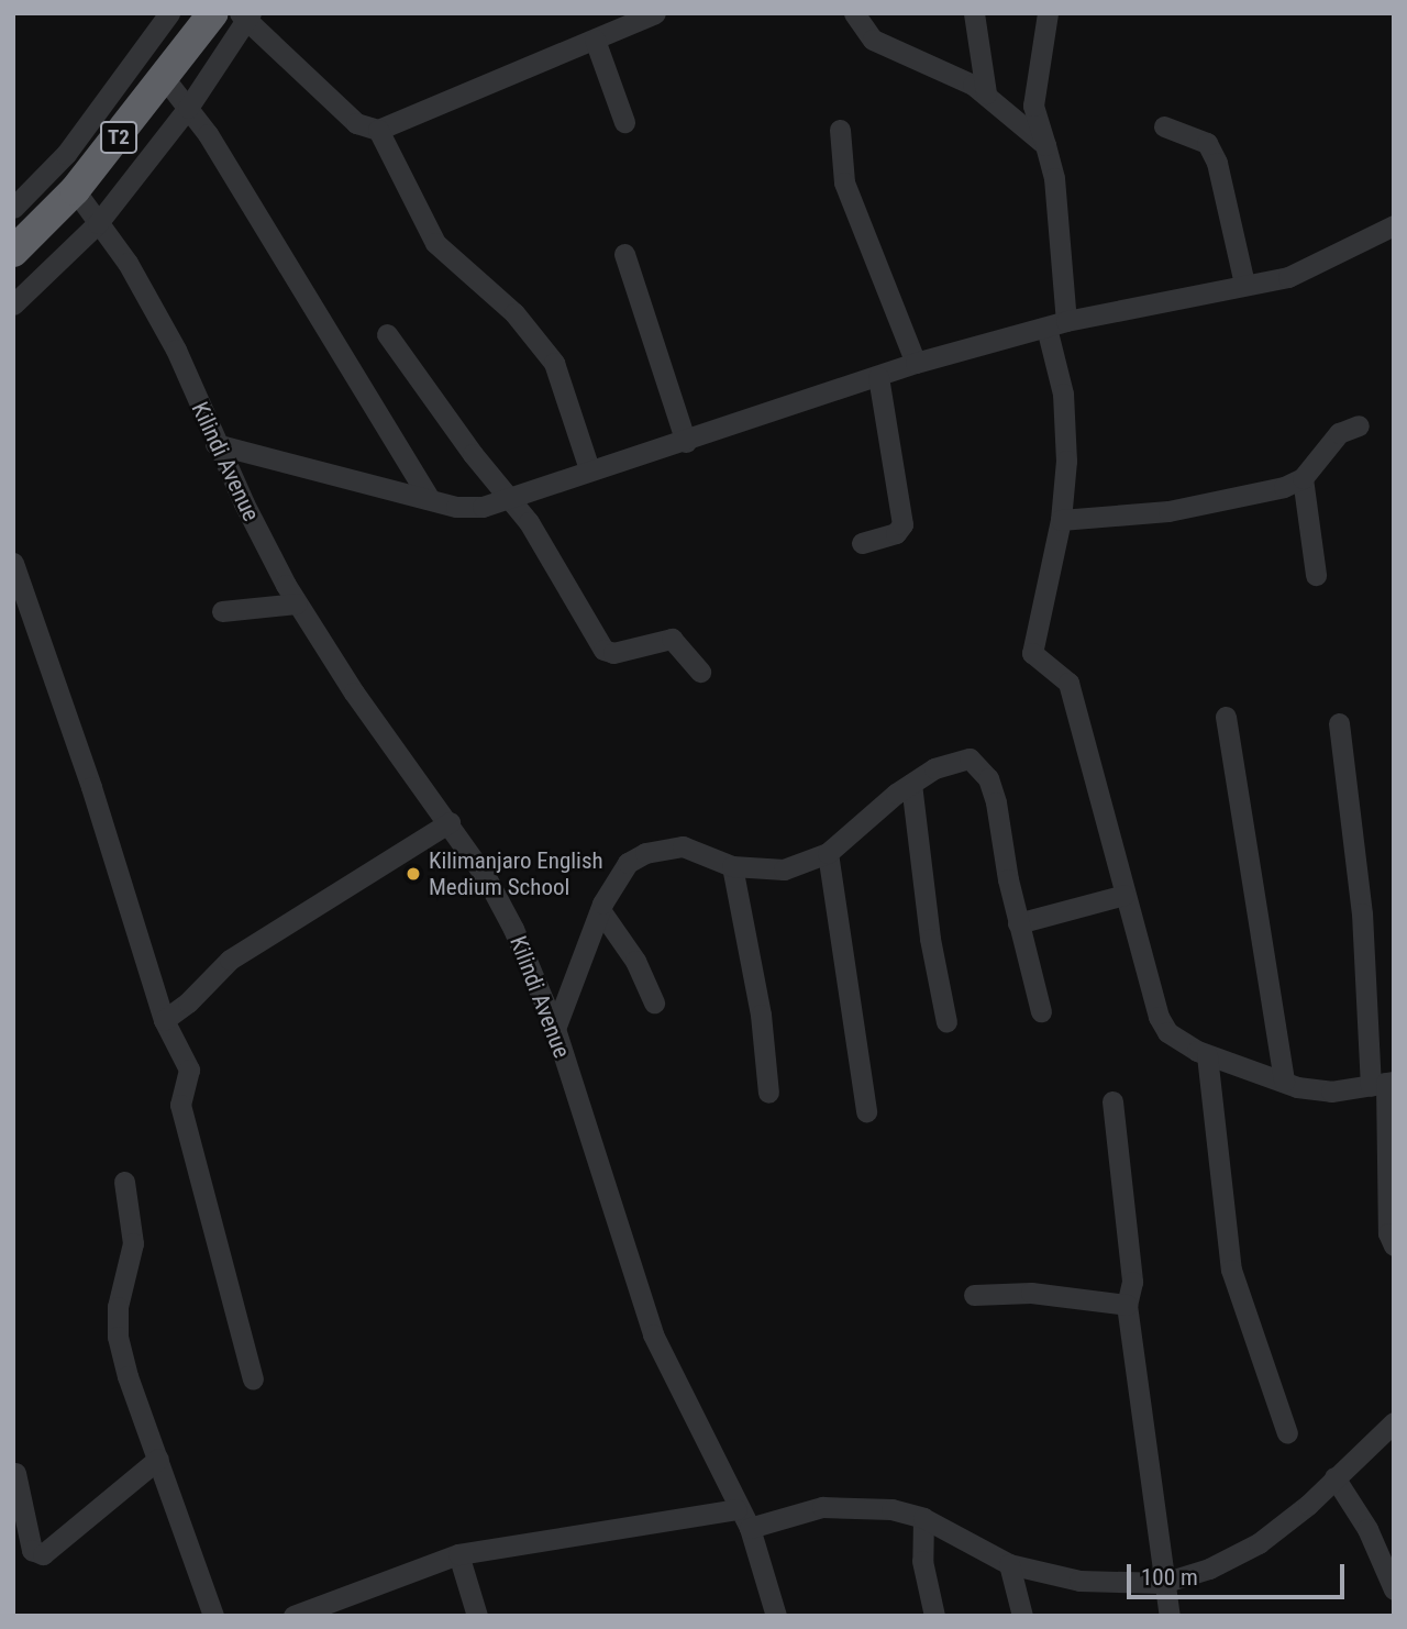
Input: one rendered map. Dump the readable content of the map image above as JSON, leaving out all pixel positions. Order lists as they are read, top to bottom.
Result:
{
  "streets": {
    "highway": ["T2"],
    "street": ["Kilindi Avenue"]
  },
  "crossings": [
    ["T2", "Kilindi Avenue"]
  ],
  "places": ["Kilimanjaro English Medium School"],
  "scale_bar": "100 m"
}
